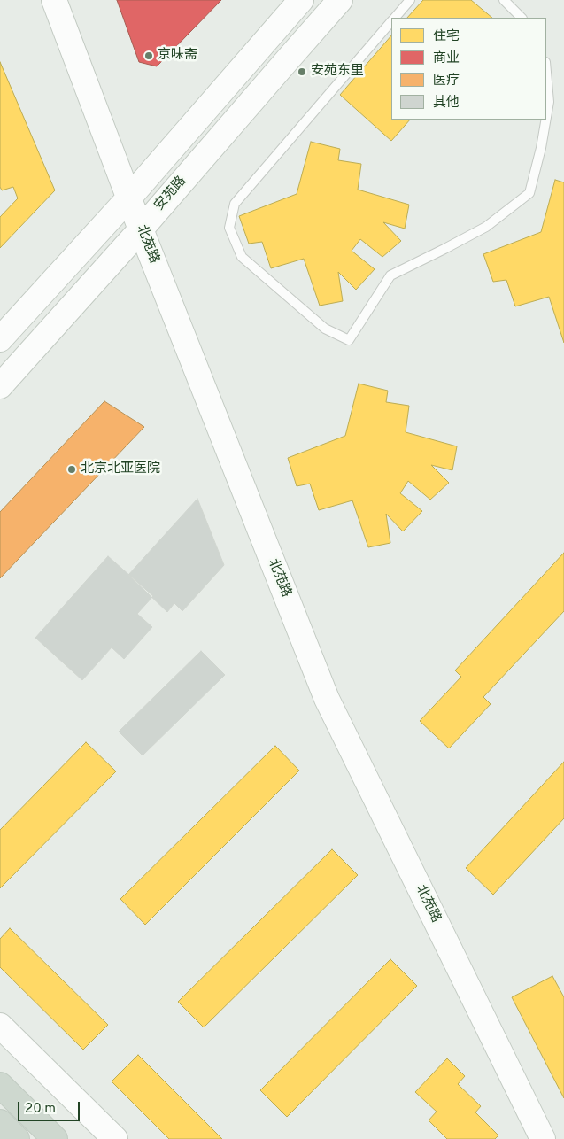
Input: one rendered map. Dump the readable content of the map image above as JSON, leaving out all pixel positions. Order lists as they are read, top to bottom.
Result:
{
  "streets": {
    "street": ["安苑路", "北苑路"]
  },
  "crossings": [
    ["安苑路", "北苑路"]
  ],
  "places": ["京味斋", "安苑东里", "北京北亚医院"],
  "legend": [
    "住宅",
    "商业",
    "医疗",
    "其他"
  ],
  "scale_bar": "20 m"
}
